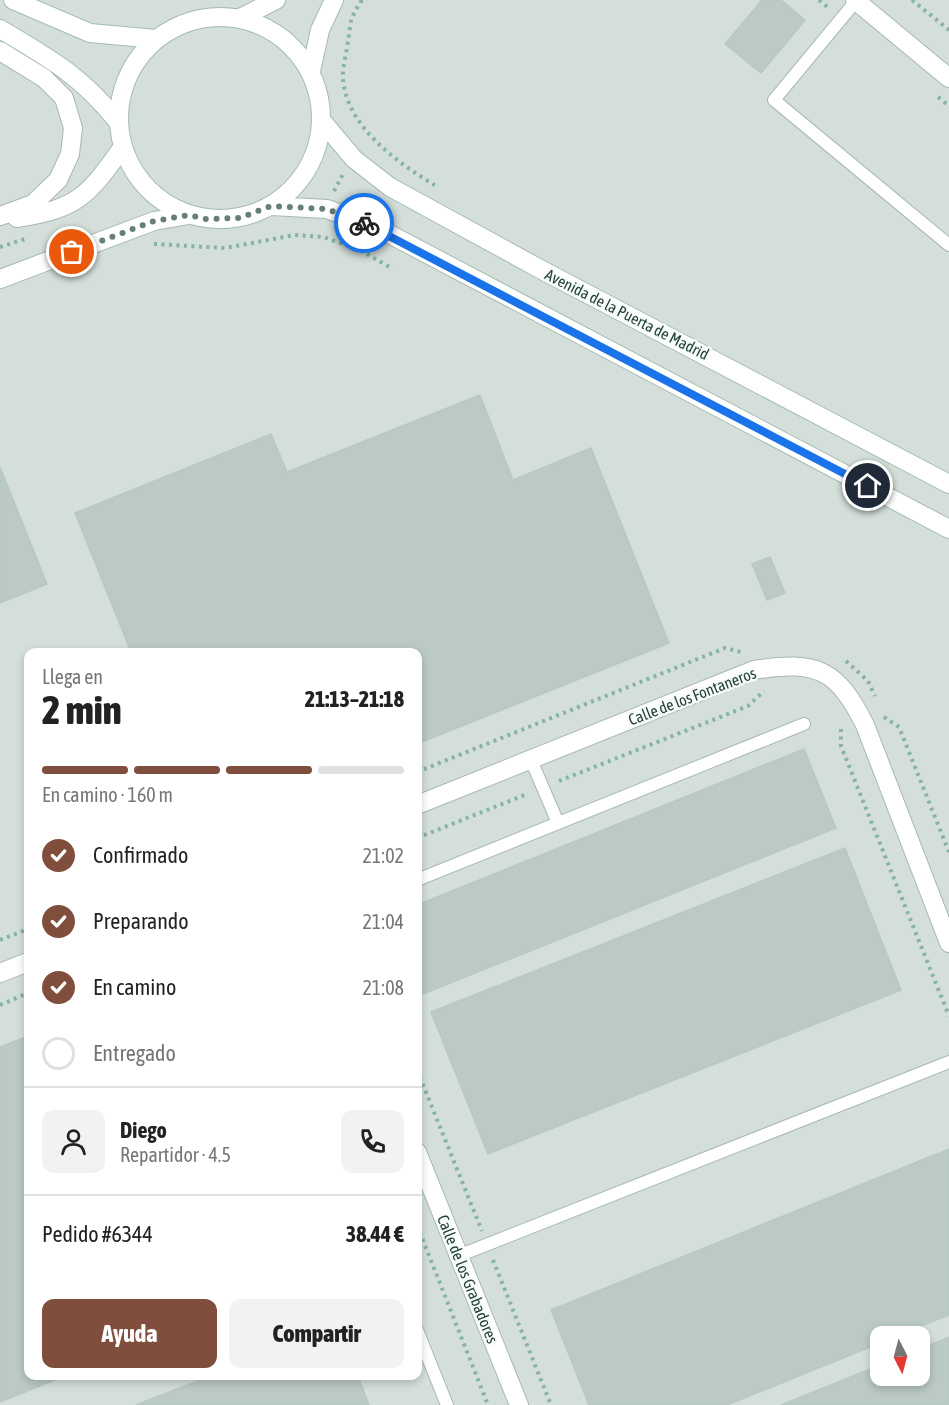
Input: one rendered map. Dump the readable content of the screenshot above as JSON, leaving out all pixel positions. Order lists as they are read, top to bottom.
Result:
{
  "streets": {
    "street": ["Avenida de la Puerta de Madrid", "Calle de los Fontaneros", "Calle de los Grabadores"]
  },
  "north": "bottom",
  "page": {
    "heading": ["2 min", "Llega en", "21:13–21:18"],
    "panel": [
      "Diego",
      "Repartidor · 4.5",
      "Pedido #6344",
      "38.44 €"
    ],
    "bar": "En camino · 160 m",
    "list": [
      ["Confirmado", "21:02"],
      ["Preparando", "21:04"],
      ["En camino", "21:08"],
      "Entregado"
    ],
    "buttons": ["Ayuda", "Compartir"]
  }
}
